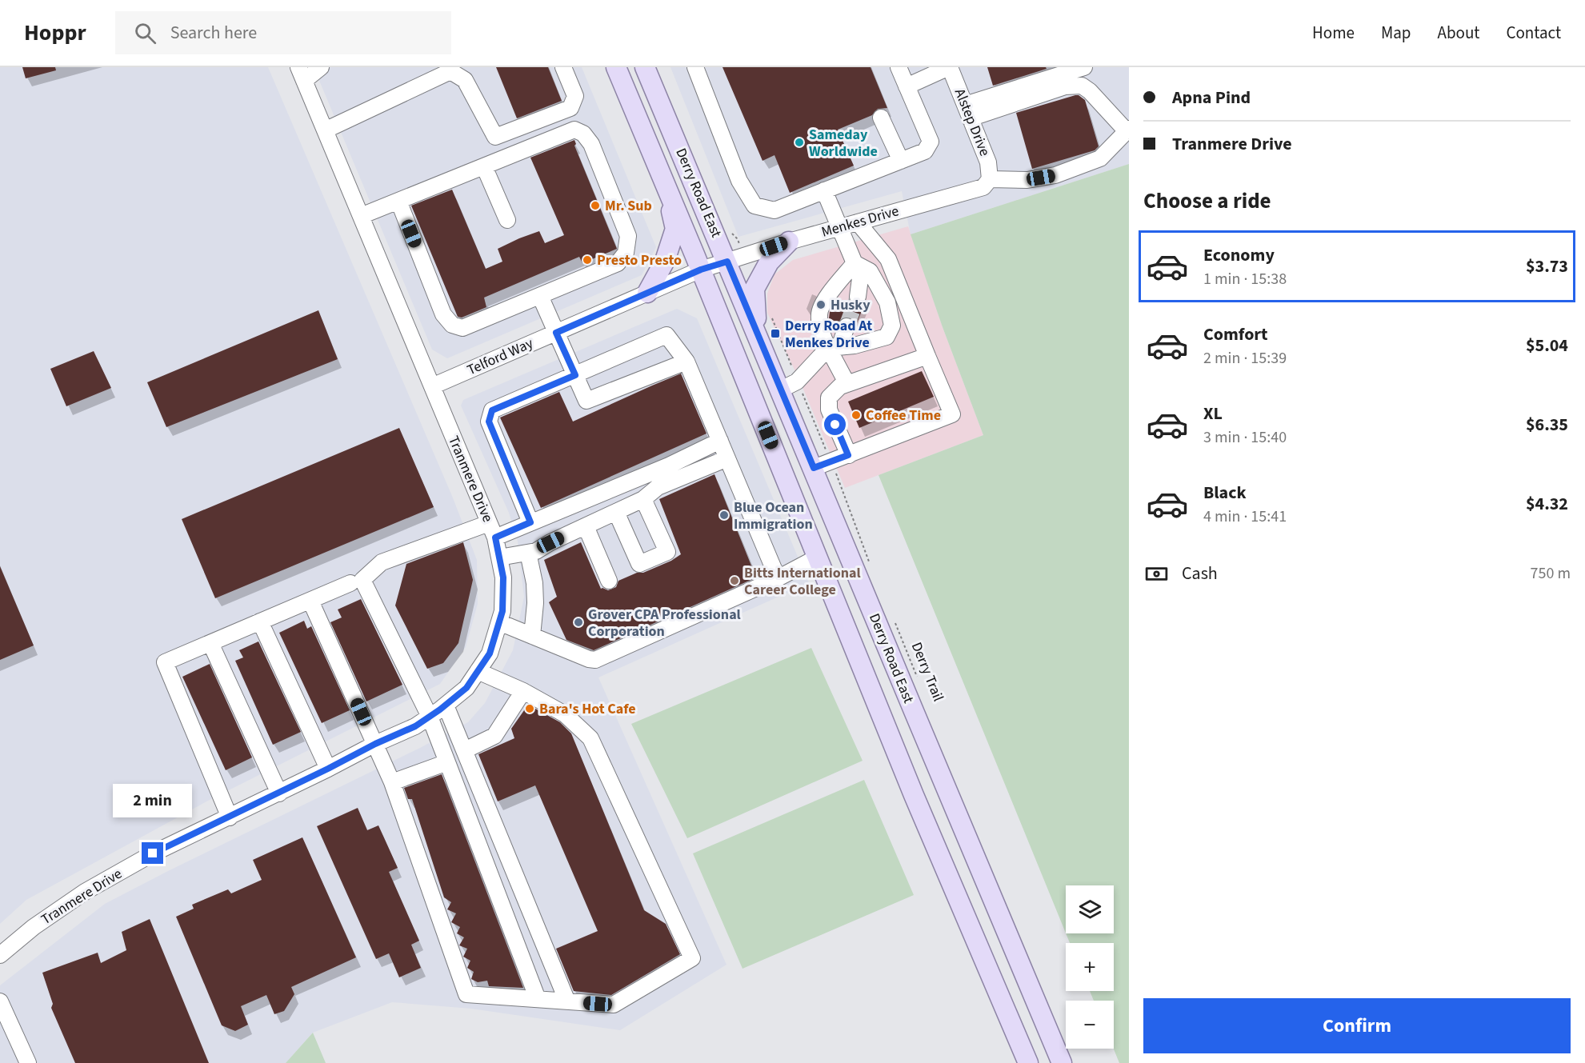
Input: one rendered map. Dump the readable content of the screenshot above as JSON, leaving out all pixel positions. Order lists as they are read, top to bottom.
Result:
{
  "streets": {
    "main road": ["Derry Road East"],
    "street": [
      "Alstep Drive",
      "Menkes Drive",
      "Telford Way",
      "Tranmere Drive"
    ],
    "path": ["Derry Trail"]
  },
  "crossings": [
    ["Alstep Drive", "Menkes Drive"],
    ["Derry Road East", "Menkes Drive"],
    ["Derry Road East", "Telford Way"],
    ["Menkes Drive", "Telford Way"],
    ["Telford Way", "Tranmere Drive"]
  ],
  "places": {
    "other": [
      "Sameday Worldwide",
      "Mr. Sub",
      "Presto Presto",
      "Husky",
      "Coffee Time",
      "Blue Ocean Immigration",
      "Bitts International Career College",
      "Grover CPA Professional Corporation",
      "Bara's Hot Cafe"
    ],
    "transit": ["Derry Road At Menkes Drive"]
  },
  "page": {
    "header": "Hoppr",
    "search": "Search here",
    "nav": [
      "Home",
      "Map",
      "About",
      "Contact"
    ],
    "banner": ["Apna Pind", "Tranmere Drive"],
    "heading": "Choose a ride",
    "list": [
      {
        "name": "Economy",
        "note": "1 min · 15:38",
        "value": "$3.73"
      },
      {
        "name": "Comfort",
        "note": "2 min · 15:39",
        "value": "$5.04"
      },
      {
        "name": "XL",
        "note": "3 min · 15:40",
        "value": "$6.35"
      },
      {
        "name": "Black",
        "note": "4 min · 15:41",
        "value": "$4.32"
      }
    ],
    "pay": ["Cash", "750 m"],
    "bubble": "2 min",
    "map_buttons": ["+", "−"],
    "buttons": "Confirm"
  }
}
